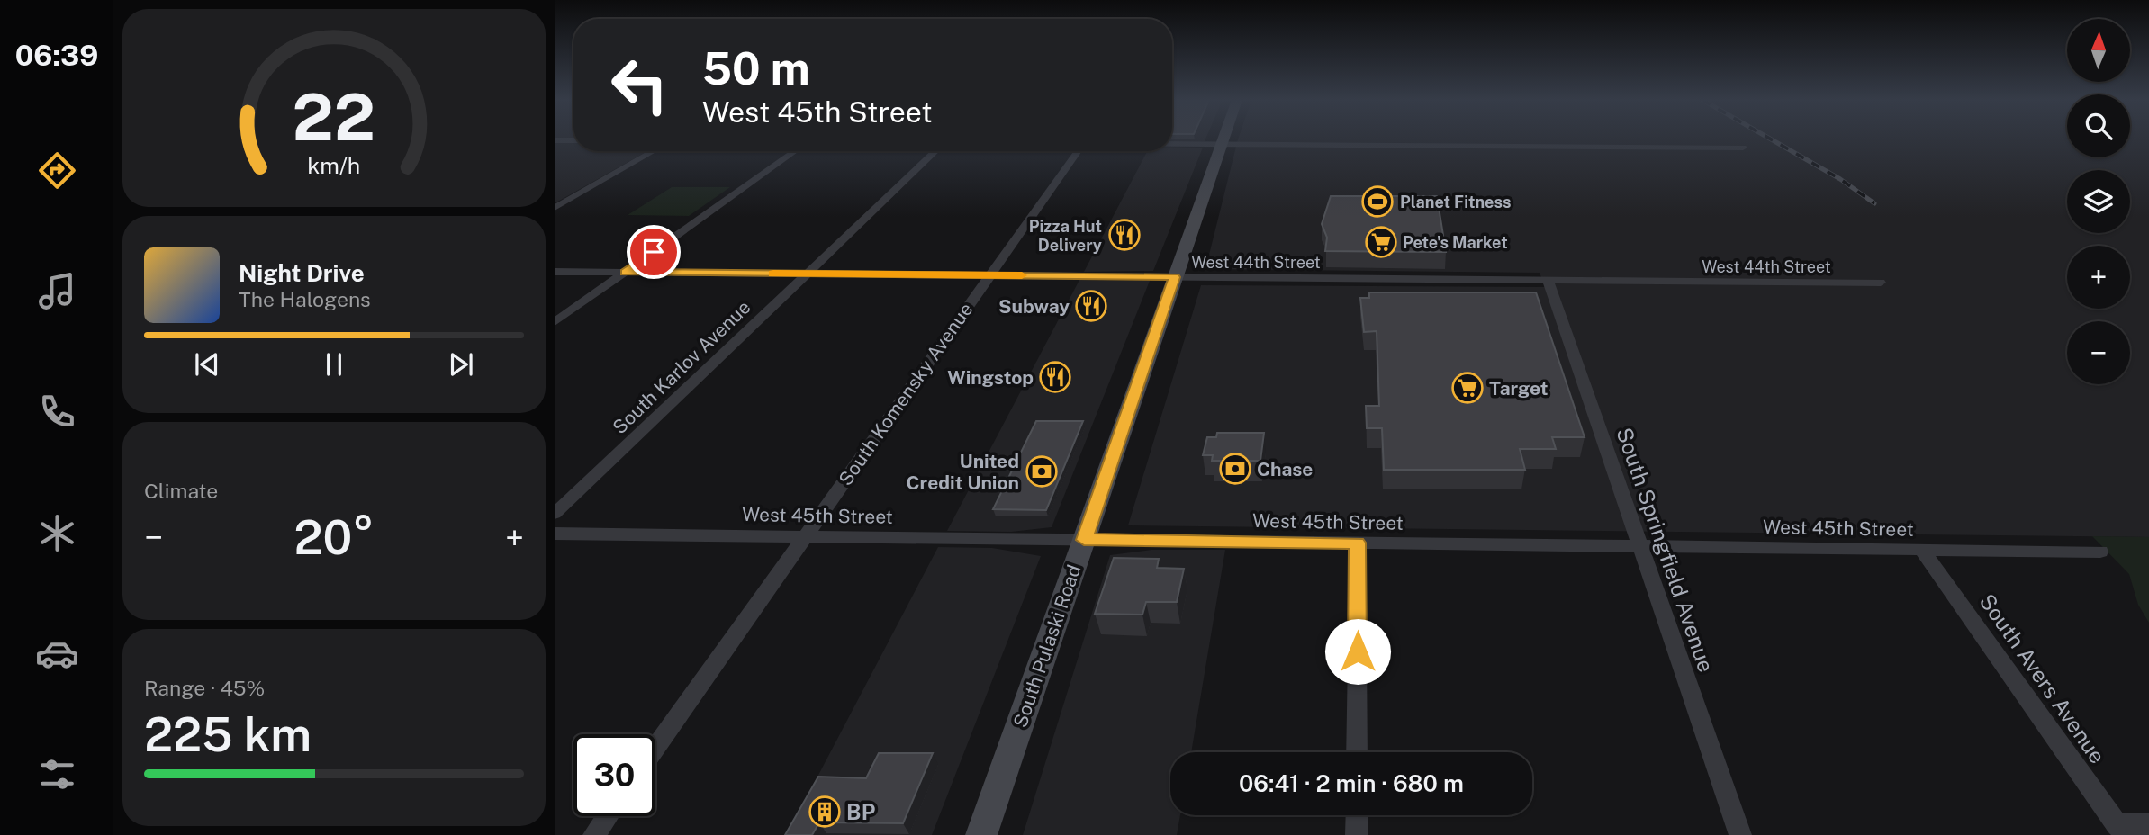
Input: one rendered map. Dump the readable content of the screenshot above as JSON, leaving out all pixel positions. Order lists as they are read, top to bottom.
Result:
{
  "streets": {
    "main road": ["South Pulaski Road"],
    "street": [
      "West 44th Street",
      "South Karlov Avenue",
      "South Komensky Avenue",
      "West 45th Street",
      "South Springfield Avenue",
      "South Avers Avenue"
    ]
  },
  "crossings": [
    ["West 44th Street", "South Karlov Avenue"],
    ["West 44th Street", "South Komensky Avenue"],
    ["West 44th Street", "South Springfield Avenue"],
    ["West 44th Street", "South Pulaski Road"],
    ["South Komensky Avenue", "West 45th Street"],
    ["West 45th Street", "South Springfield Avenue"],
    ["West 45th Street", "South Pulaski Road"],
    ["West 45th Street", "South Avers Avenue"]
  ],
  "places": {
    "sports": ["Planet Fitness"],
    "restaurant": ["Pizza Hut Delivery", "Subway", "Wingstop"],
    "supermarket": ["Pete's Market", "Target"],
    "bank": ["Chase", "United Credit Union"],
    "building": ["BP"]
  },
  "north": "top",
  "page": {
    "tabs": "06:39",
    "map_buttons": ["+", "−"],
    "turn": ["50 m", "West 45th Street"],
    "song": ["Night Drive", "The Halogens"],
    "tile": [
      "Climate",
      ["Range · 45%", "225 km"]
    ],
    "heat": ["−", "20°", "+"],
    "limit": "30",
    "trip": "06:41 · 2 min · 680 m",
    "gauge": ["22", "km/h"]
  }
}
